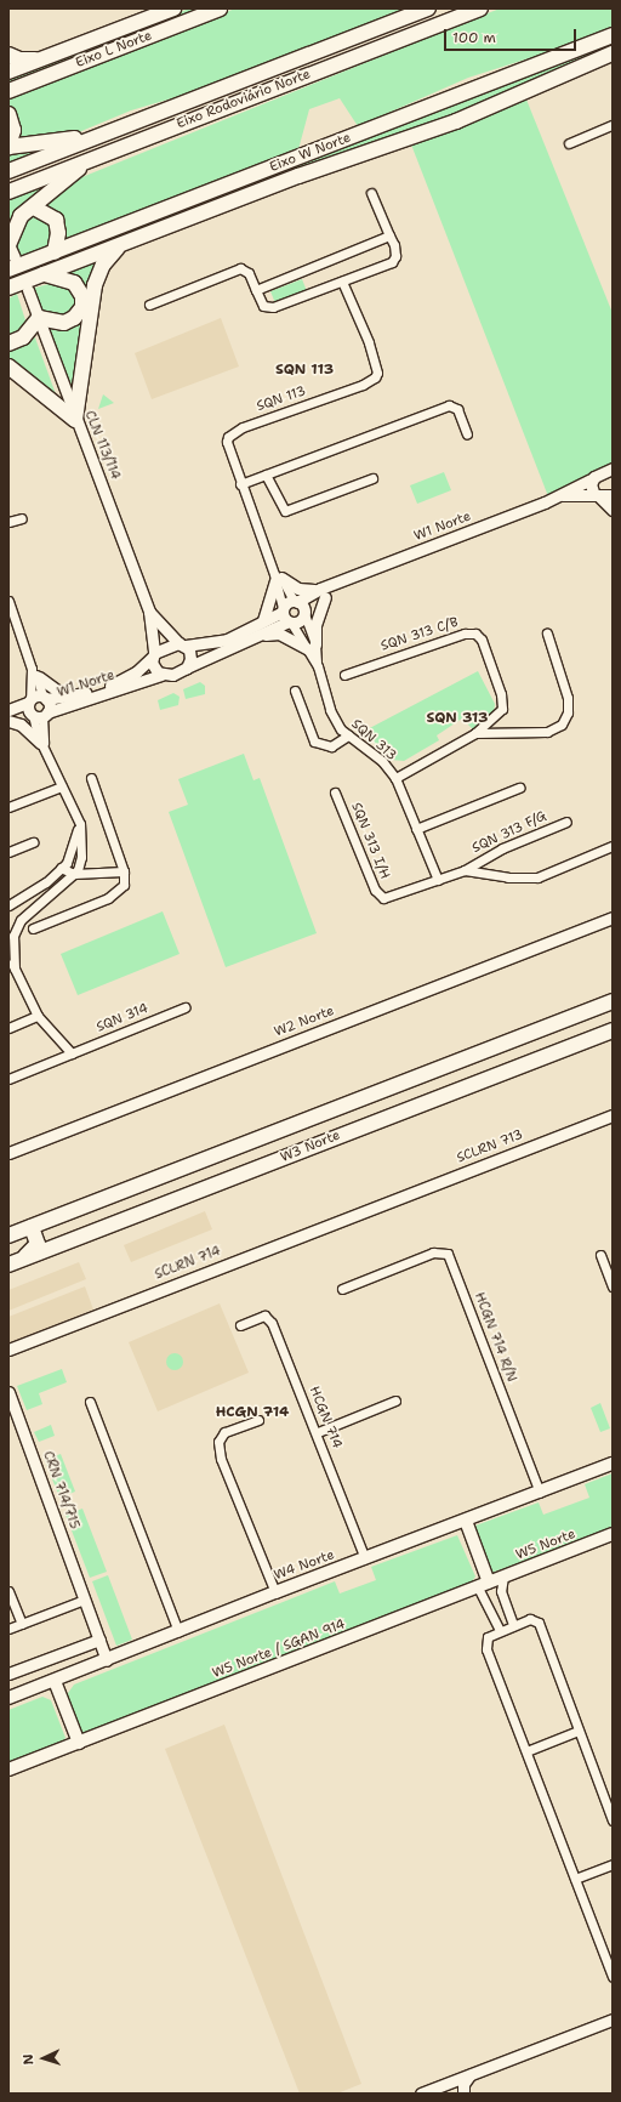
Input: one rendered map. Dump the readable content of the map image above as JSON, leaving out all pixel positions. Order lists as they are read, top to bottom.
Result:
{
  "streets": {
    "main road": [
      "Eixo L Norte",
      "Eixo Rodoviário Norte",
      "Eixo W Norte",
      "W3 Norte",
      "W5 Norte",
      "W4 Norte",
      "W5 Norte / SGAN 914"
    ],
    "street": [
      "SQN 113",
      "CLN 113/114",
      "W1 Norte",
      "SQN 313 C/B",
      "SQN 313",
      "SQN 313 F/G",
      "SQN 313 I/H",
      "SQN 314",
      "W2 Norte",
      "SCLRN 713",
      "SCLRN 714",
      "HCGN 714 R/N",
      "HCGN 714",
      "CRN 714/715"
    ]
  },
  "crossings": [
    ["SQN 113", "W1 Norte"],
    ["SQN 113", "SQN 313"],
    ["CLN 113/114", "W1 Norte"],
    ["W1 Norte", "SQN 313"],
    ["SQN 313 C/B", "SQN 313"],
    ["SQN 313", "SQN 313 I/H"],
    ["SCLRN 713", "SCLRN 714"],
    ["HCGN 714 R/N", "W4 Norte"],
    ["HCGN 714", "W4 Norte"],
    ["CRN 714/715", "W4 Norte"],
    ["W5 Norte", "W5 Norte / SGAN 914"]
  ],
  "districts": ["SQN 113", "SQN 313", "HCGN 714"],
  "scale_bar": "100 m",
  "north": "left"
}
